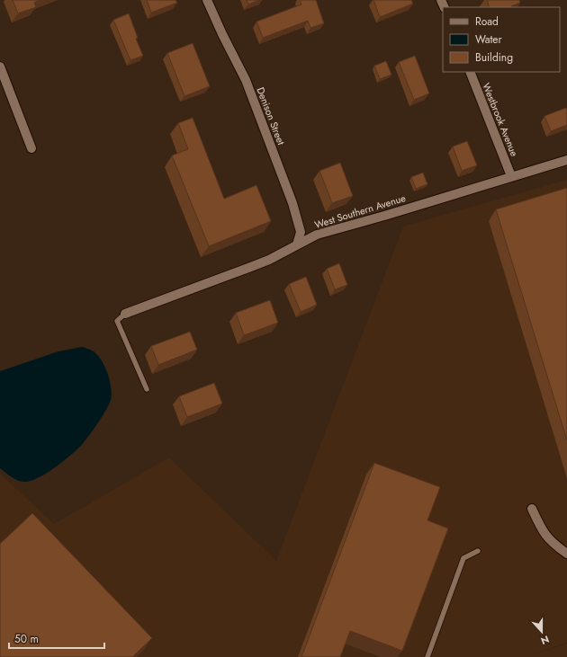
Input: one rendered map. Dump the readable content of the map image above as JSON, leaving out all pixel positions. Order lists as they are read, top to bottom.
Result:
{
  "streets": {
    "street": ["Denison Street", "Westbrook Avenue", "West Southern Avenue"]
  },
  "crossings": [
    ["Denison Street", "West Southern Avenue"],
    ["Westbrook Avenue", "West Southern Avenue"]
  ],
  "legend": ["Road", "Water", "Building"],
  "scale_bar": "50 m",
  "north": "bottom"
}
